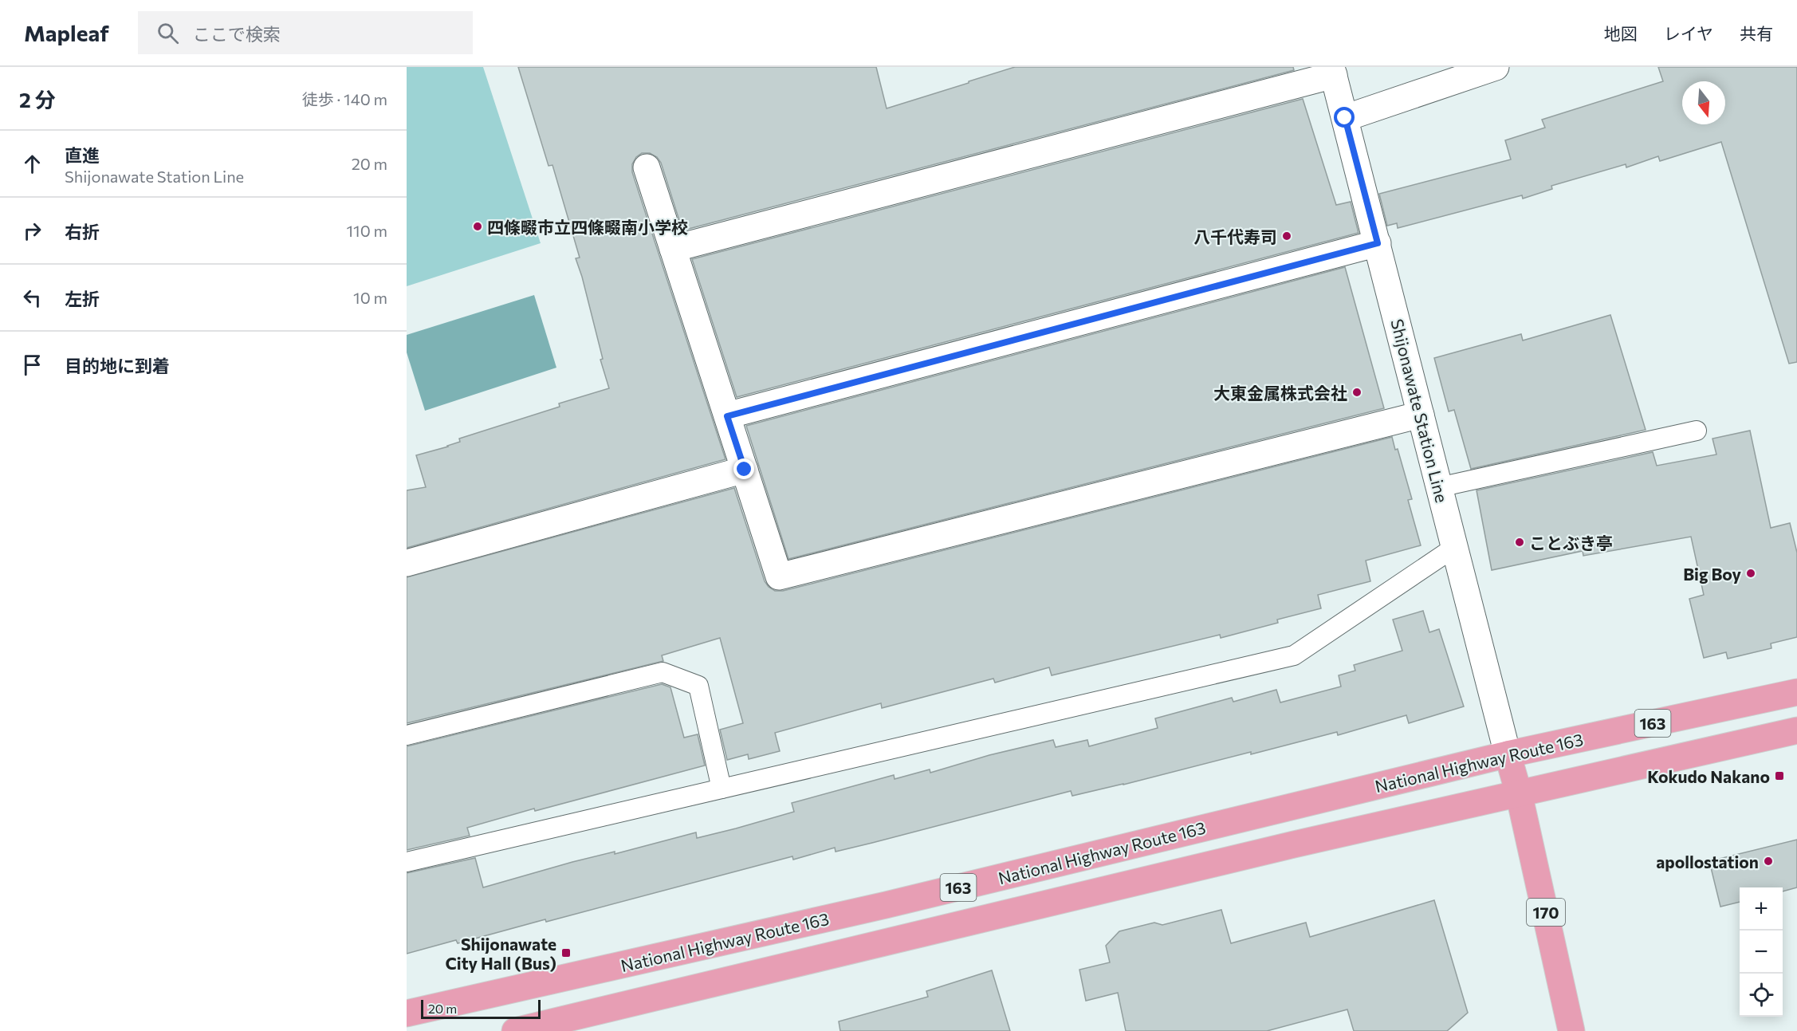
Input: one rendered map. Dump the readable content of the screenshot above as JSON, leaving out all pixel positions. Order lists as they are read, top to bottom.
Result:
{
  "streets": {
    "highway": ["163", "National Highway Route 163", "170"],
    "street": ["Shijonawate Station Line"]
  },
  "crossings": [
    ["Shijonawate Station Line", "National Highway Route 163"],
    ["Shijonawate Station Line", "170"],
    ["163", "170"],
    ["National Highway Route 163", "170"]
  ],
  "places": {
    "other": [
      "四條畷市立四條畷南小学校",
      "八千代寿司",
      "大東金属株式会社",
      "ことぶき亭",
      "Big Boy",
      "apollostation"
    ],
    "transit": ["Kokudo Nakano", "Shijonawate City Hall (Bus)"]
  },
  "scale_bar": "20 m",
  "north": "bottom",
  "page": {
    "header": "Mapleaf",
    "search": "ここで検索",
    "nav": ["地図", "レイヤ", "共有"],
    "heading": ["2 分", "徒歩 · 140 m"],
    "list": [
      ["直進", "Shijonawate Station Line", "20 m"],
      ["右折", "110 m"],
      ["左折", "10 m"],
      "目的地に到着"
    ],
    "map_buttons": ["+", "−"],
    "scale": "20 m"
  }
}
